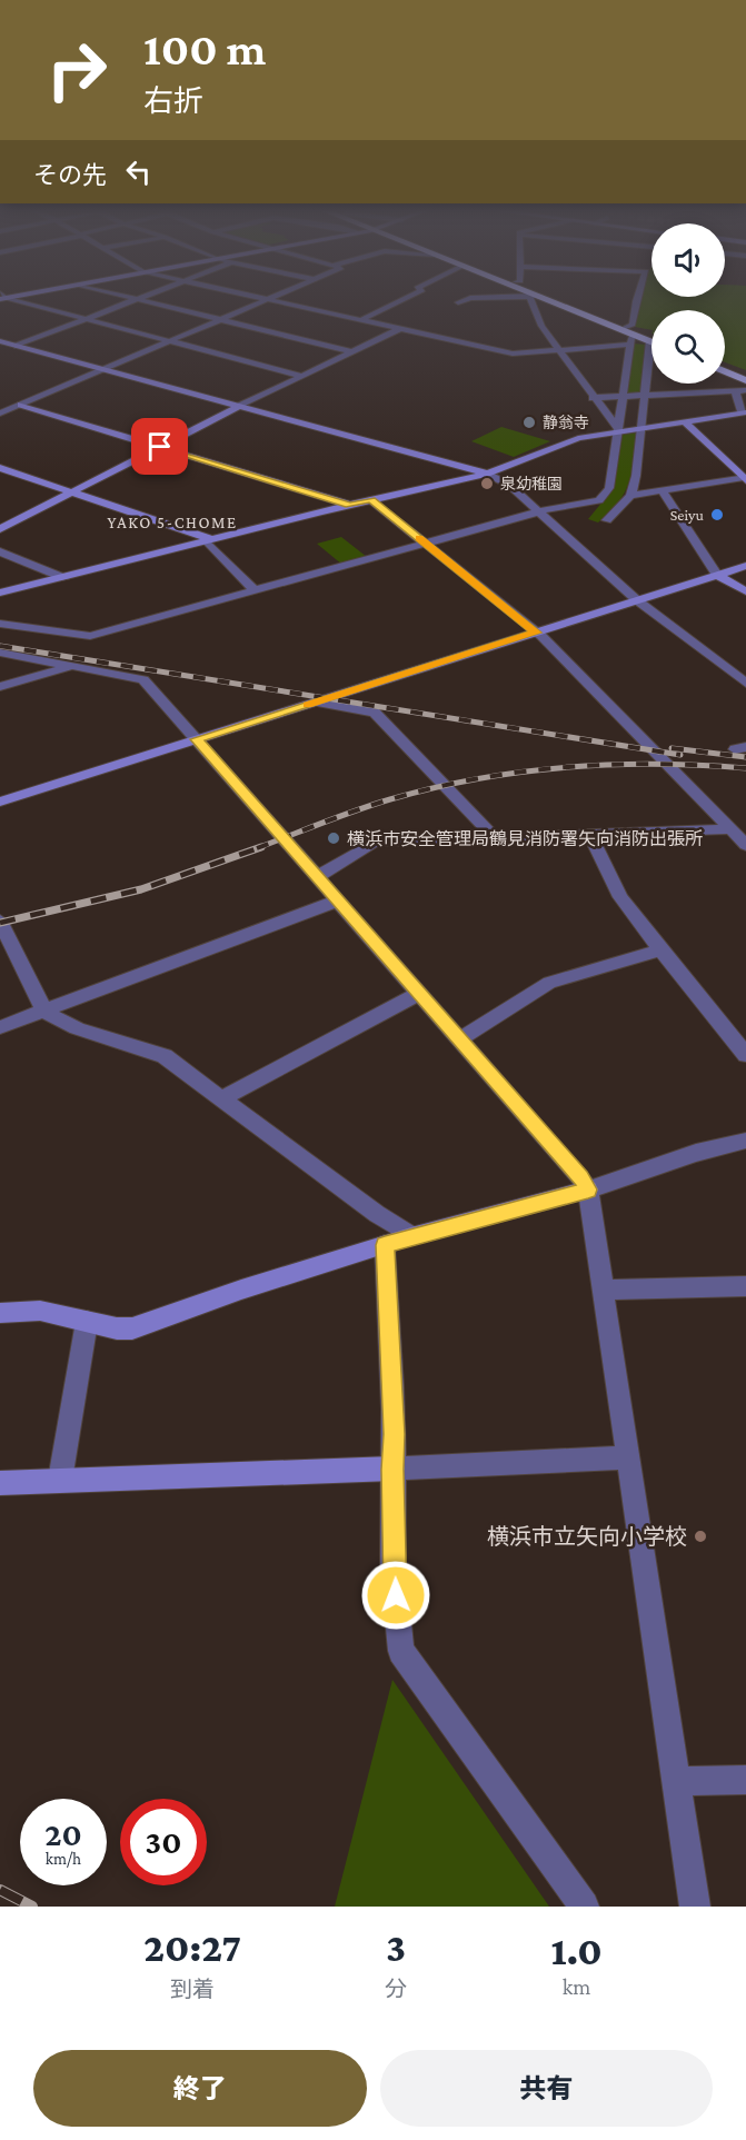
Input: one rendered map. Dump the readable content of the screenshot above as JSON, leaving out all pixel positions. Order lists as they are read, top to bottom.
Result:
{
  "districts": ["YAKO 5-CHOME"],
  "places": [
    "静翁寺",
    "泉幼稚園",
    "Seiyu",
    "横浜市安全管理局鶴見消防署矢向消防出張所",
    "横浜市立矢向小学校"
  ],
  "page": {
    "turn": ["100 m", "右折"],
    "then": "その先",
    "speed": "20 km/h",
    "limit": "30",
    "eta": [
      "20:27",
      "到着",
      "3",
      "分",
      "1.0",
      "km"
    ],
    "buttons": ["終了", "共有"]
  }
}
